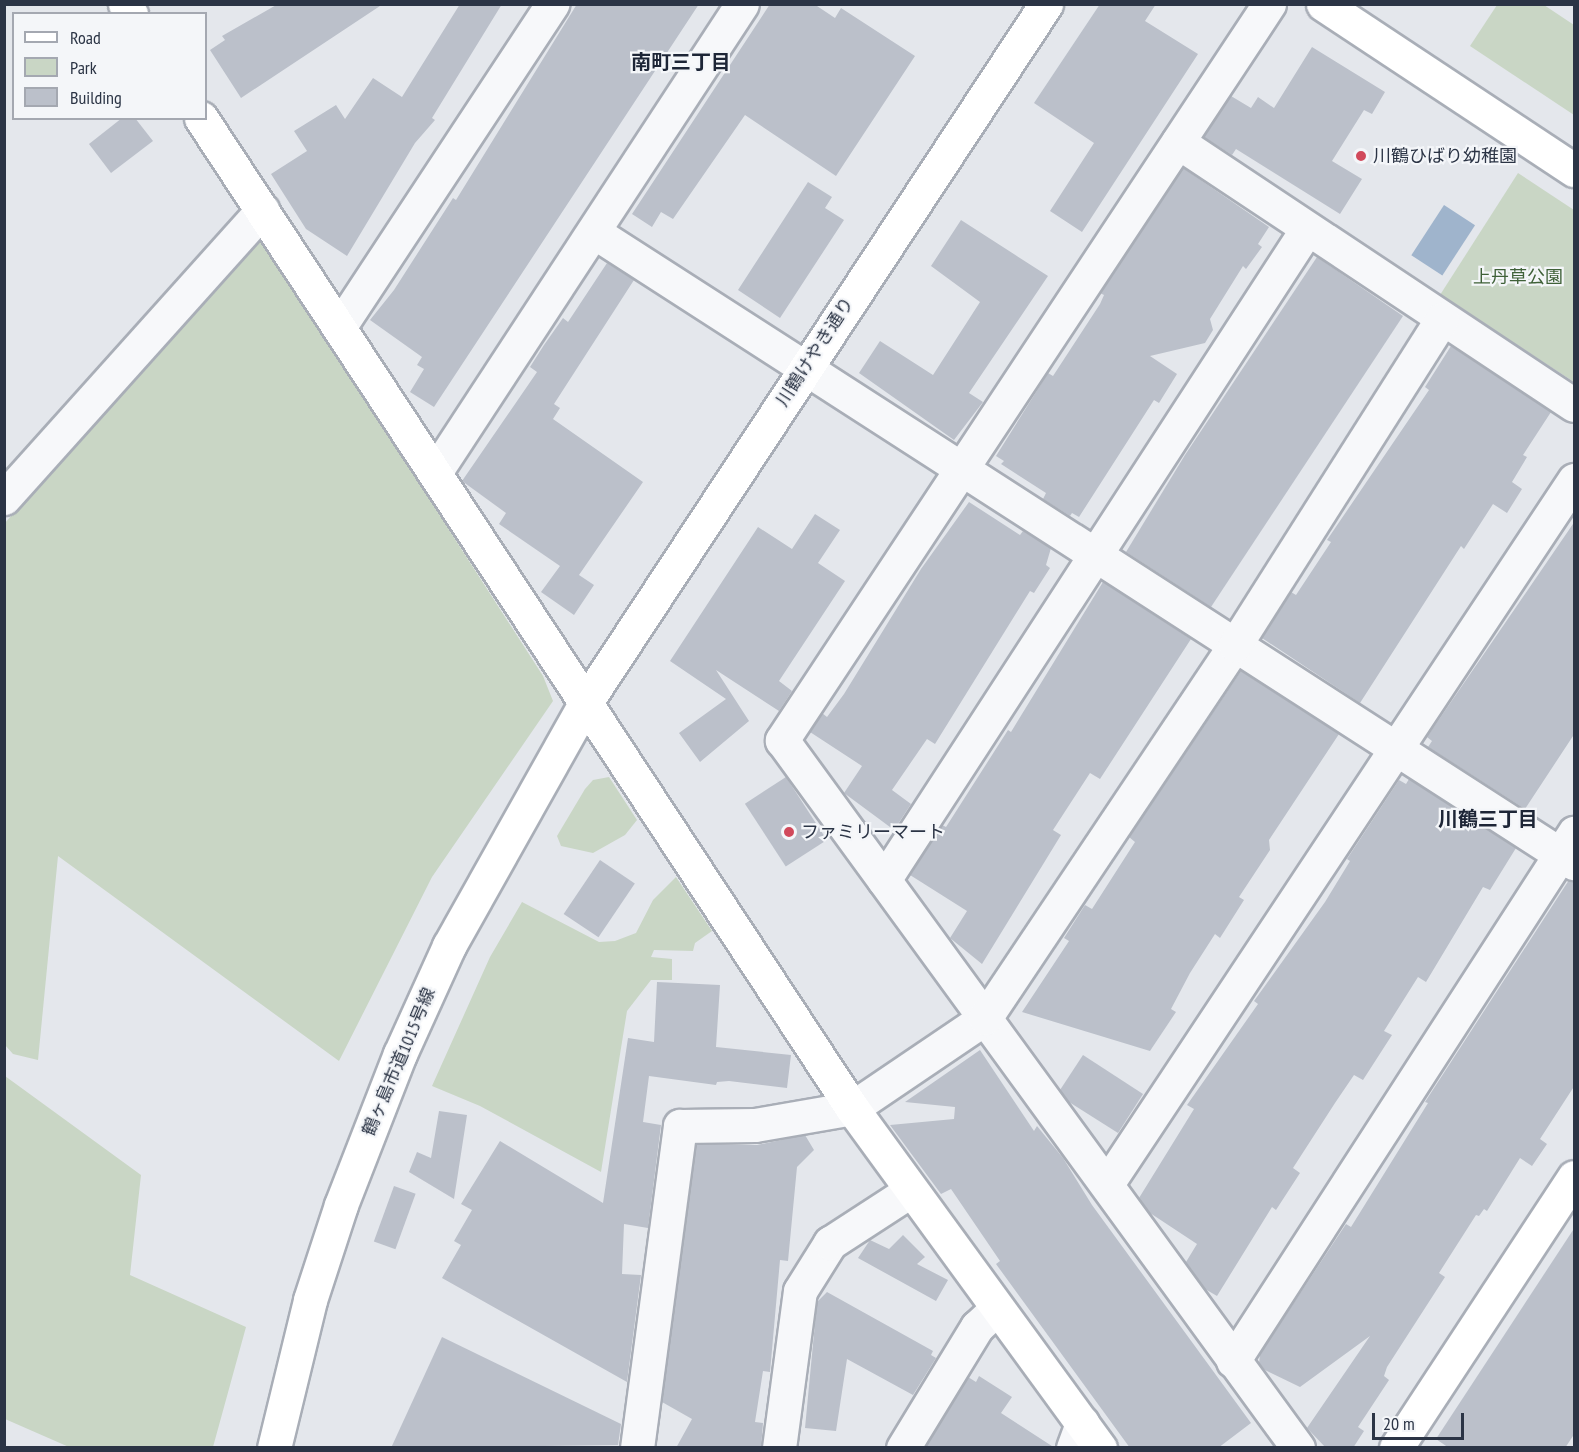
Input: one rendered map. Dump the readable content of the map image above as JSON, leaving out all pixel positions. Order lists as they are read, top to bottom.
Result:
{
  "streets": {
    "street": ["川鶴けやき通り", "鶴ヶ島市道1015号線"]
  },
  "crossings": [
    ["川鶴けやき通り", "鶴ヶ島市道1015号線"]
  ],
  "districts": ["南町三丁目", "川鶴三丁目"],
  "parks": ["上丹草公園"],
  "places": ["川鶴ひばり幼稚園", "ファミリーマート"],
  "legend": ["Road", "Park", "Building"],
  "scale_bar": "20 m"
}
